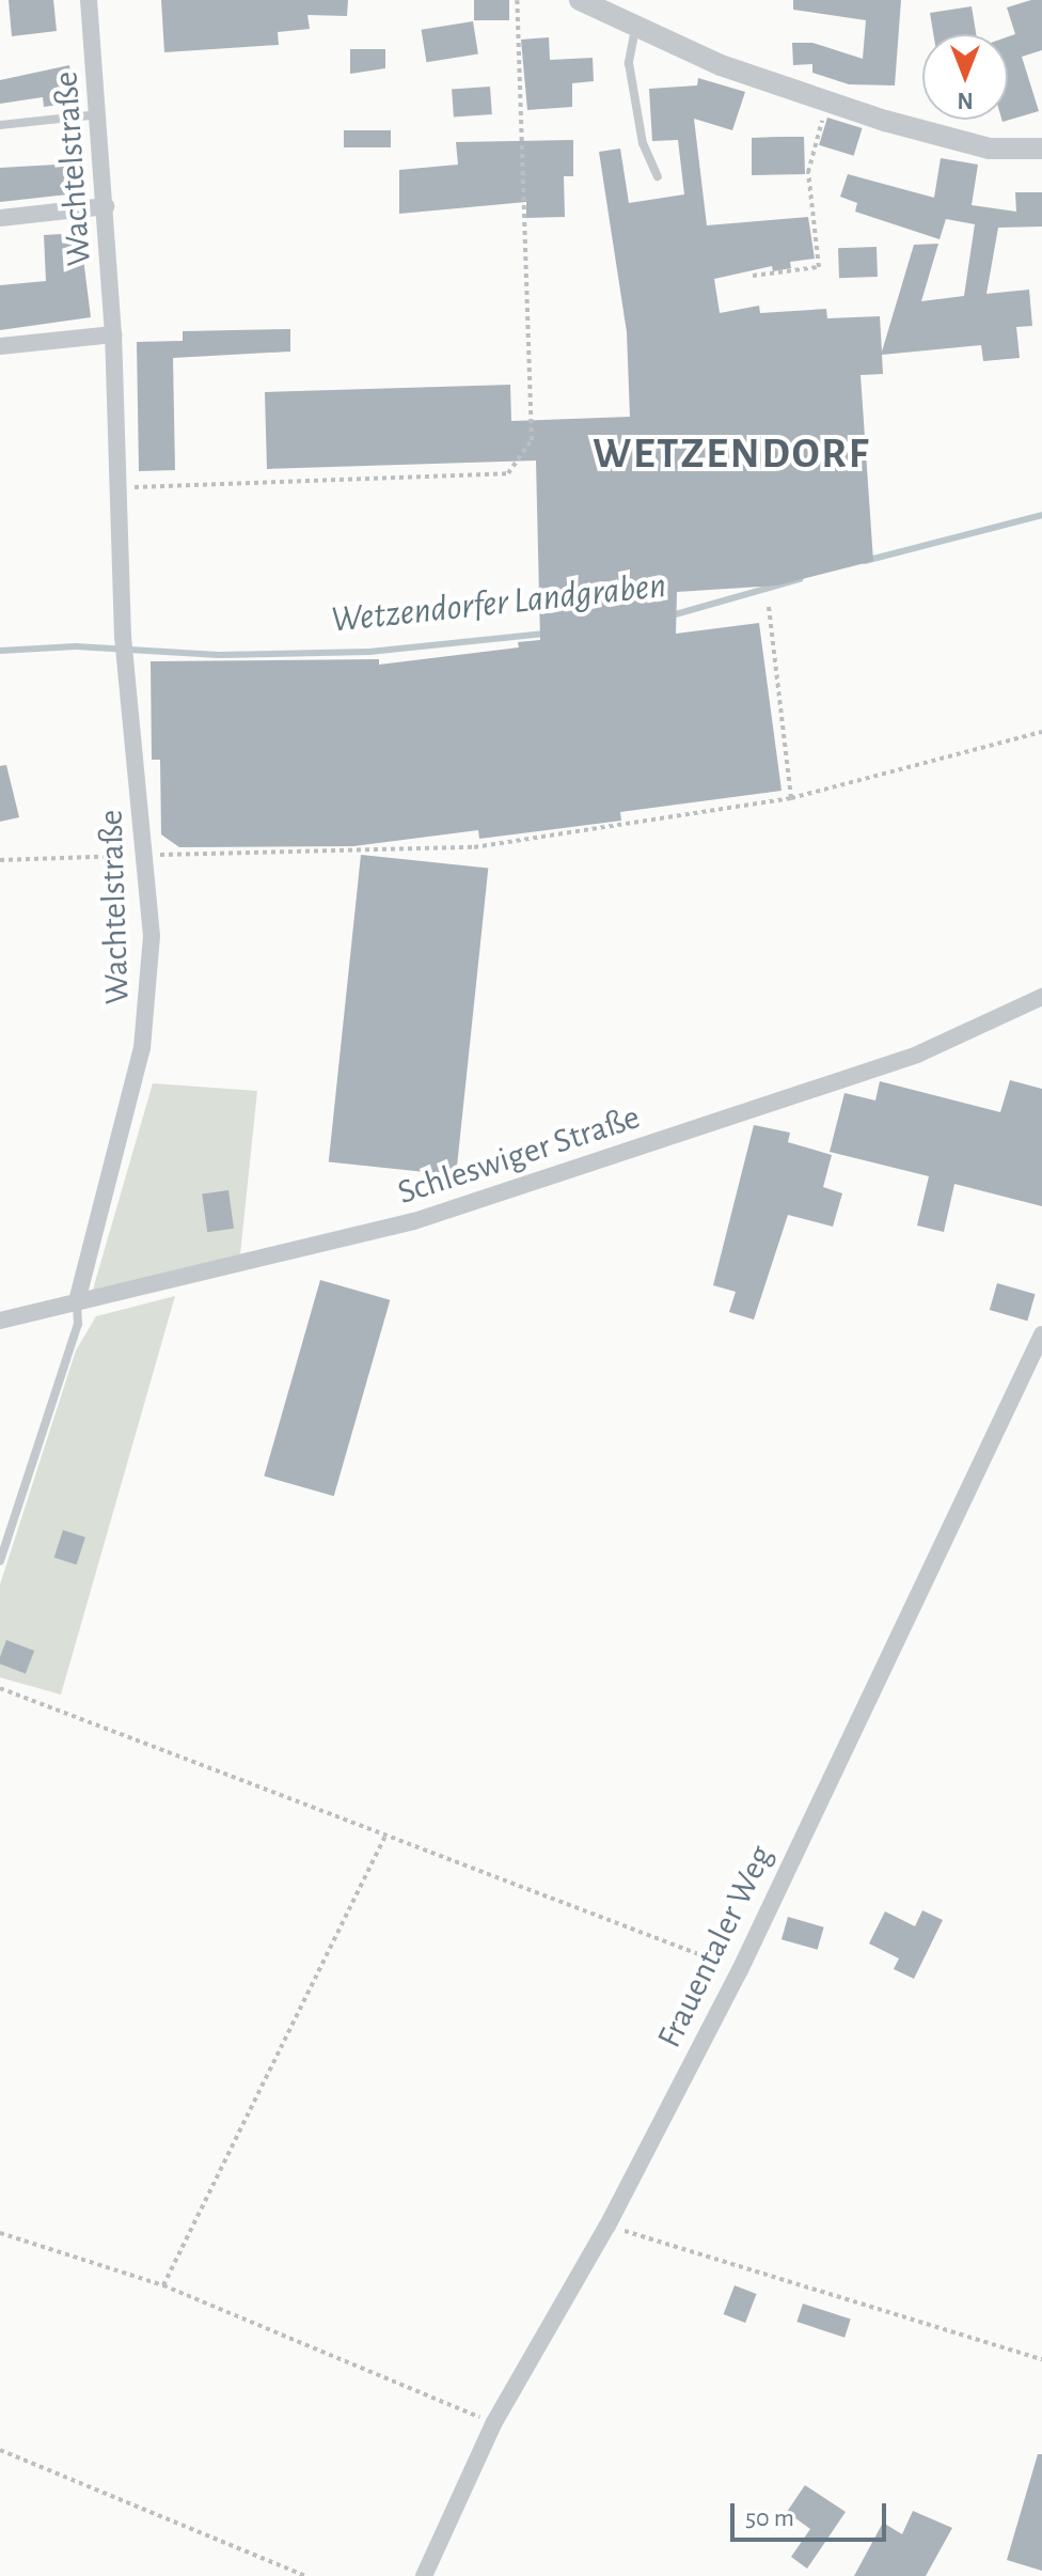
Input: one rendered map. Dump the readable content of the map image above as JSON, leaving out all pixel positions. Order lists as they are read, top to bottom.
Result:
{
  "streets": {
    "street": ["Wachtelstraße", "Schleswiger Straße", "Frauentaler Weg"]
  },
  "crossings": [
    ["Wachtelstraße", "Schleswiger Straße"]
  ],
  "districts": ["WETZENDORF"],
  "water": ["Wetzendorfer Landgraben"],
  "scale_bar": "50 m",
  "north": "bottom"
}
